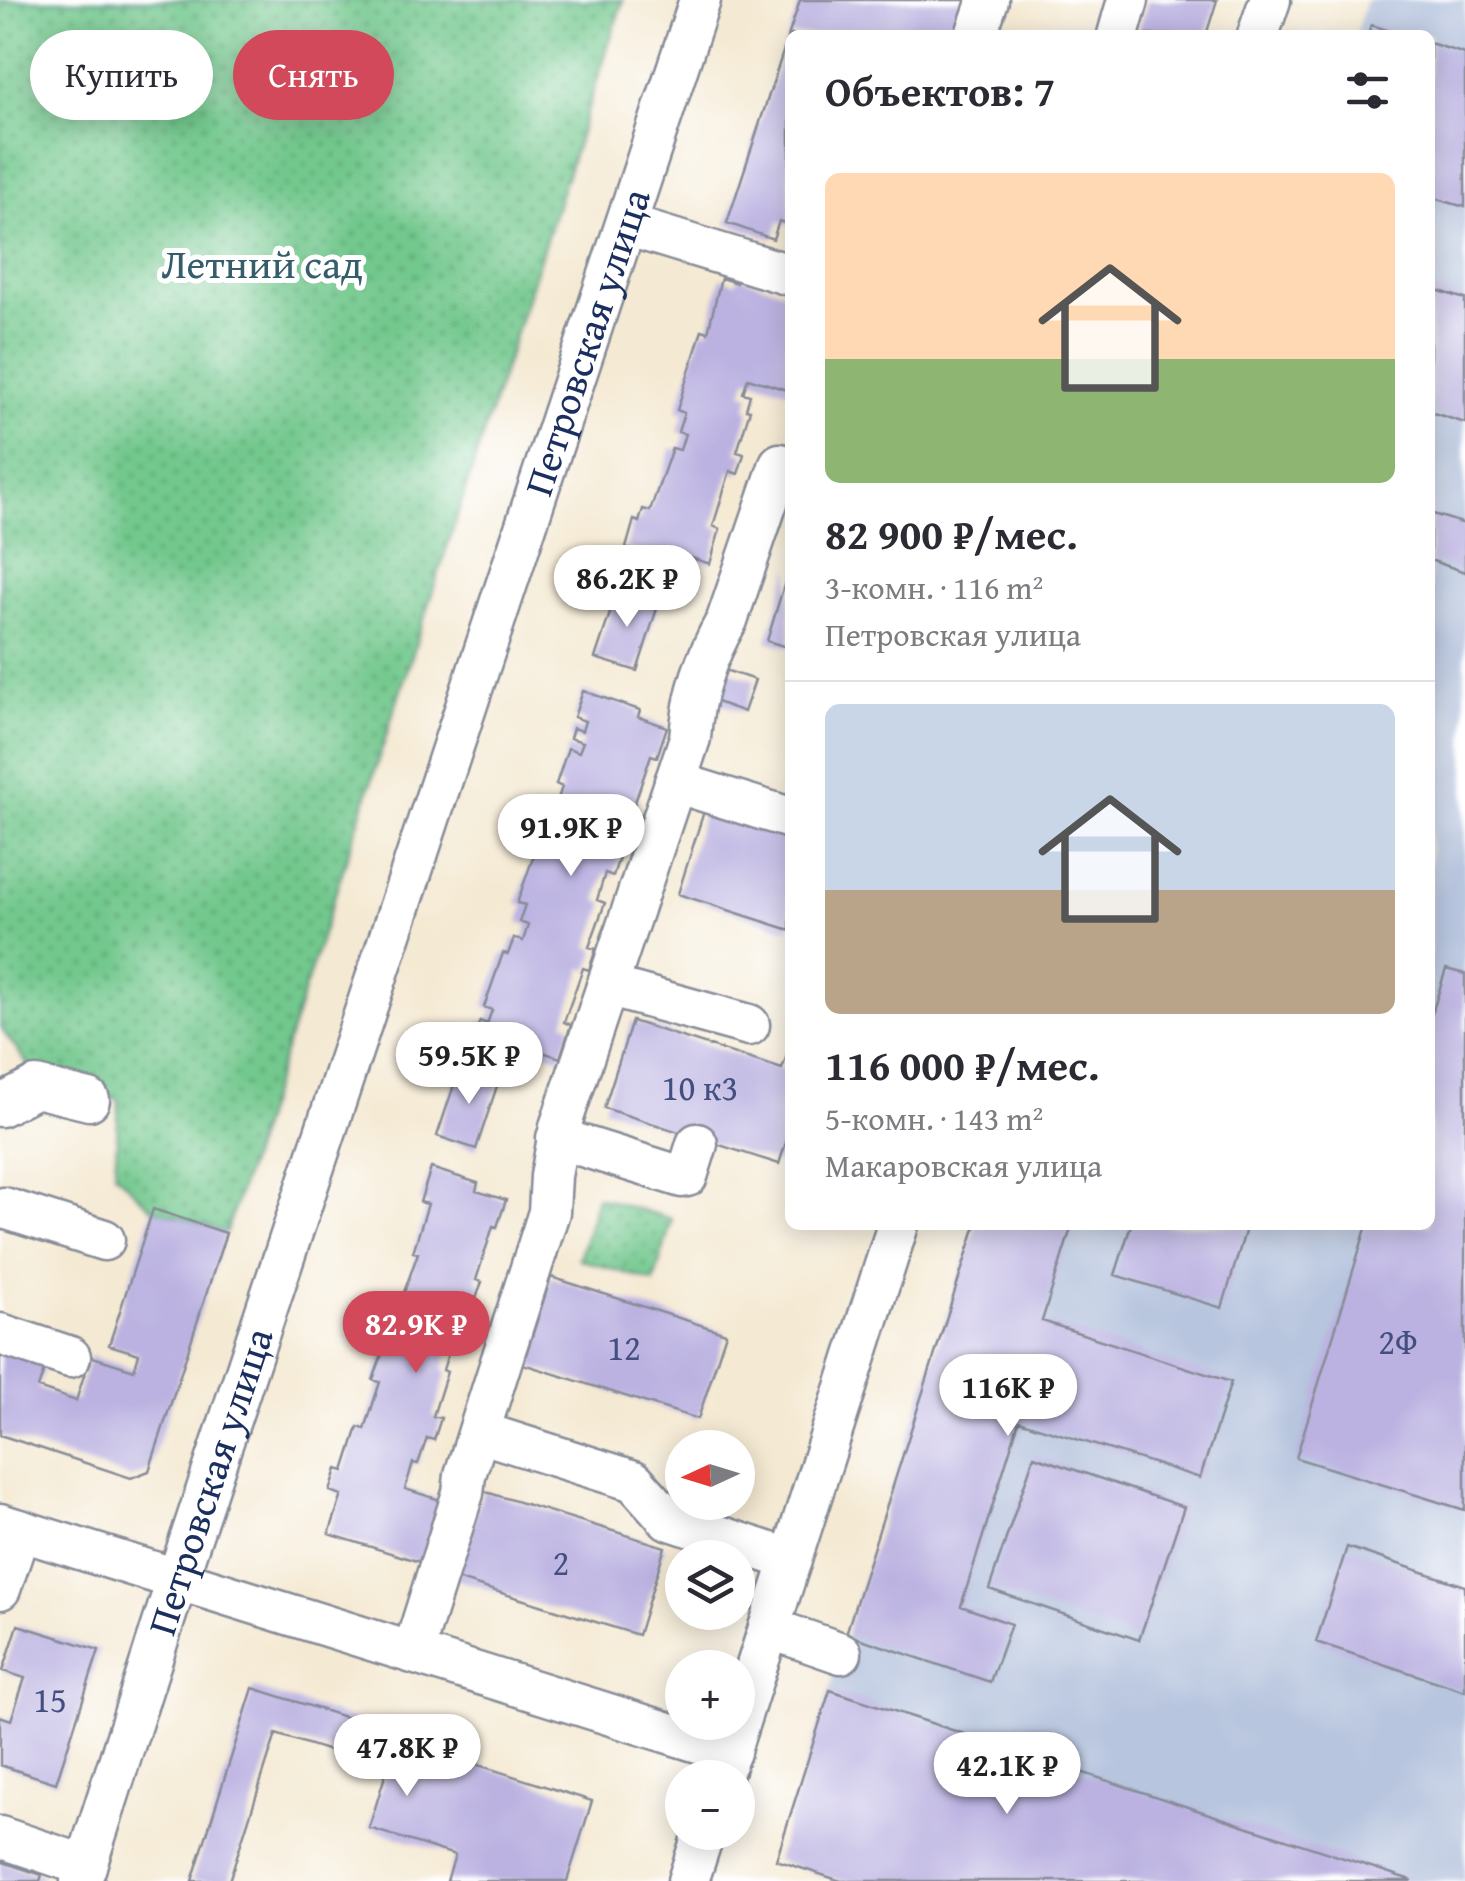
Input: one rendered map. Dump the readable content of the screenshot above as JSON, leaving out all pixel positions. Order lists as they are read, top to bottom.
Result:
{
  "streets": {
    "street": ["Петровская улица"]
  },
  "parks": ["Летний сад"],
  "house_numbers": [
    "10 к3",
    "2Ф",
    "12",
    "2",
    "15"
  ],
  "north": "left",
  "page": {
    "chip": ["Купить", "Снять"],
    "heading": "Объектов: 7",
    "list": [
      {
        "name": "82 900 ₽/мес.",
        "note": "3-комн. · 116 m² · Петровская улица"
      },
      {
        "name": "116 000 ₽/мес.",
        "note": "5-комн. · 143 m² · Макаровская улица"
      }
    ],
    "price": [
      "86.2K ₽",
      "91.9K ₽",
      "59.5K ₽",
      "82.9K ₽",
      "116K ₽",
      "47.8K ₽",
      "42.1K ₽"
    ],
    "map_buttons": ["+", "−"]
  }
}
